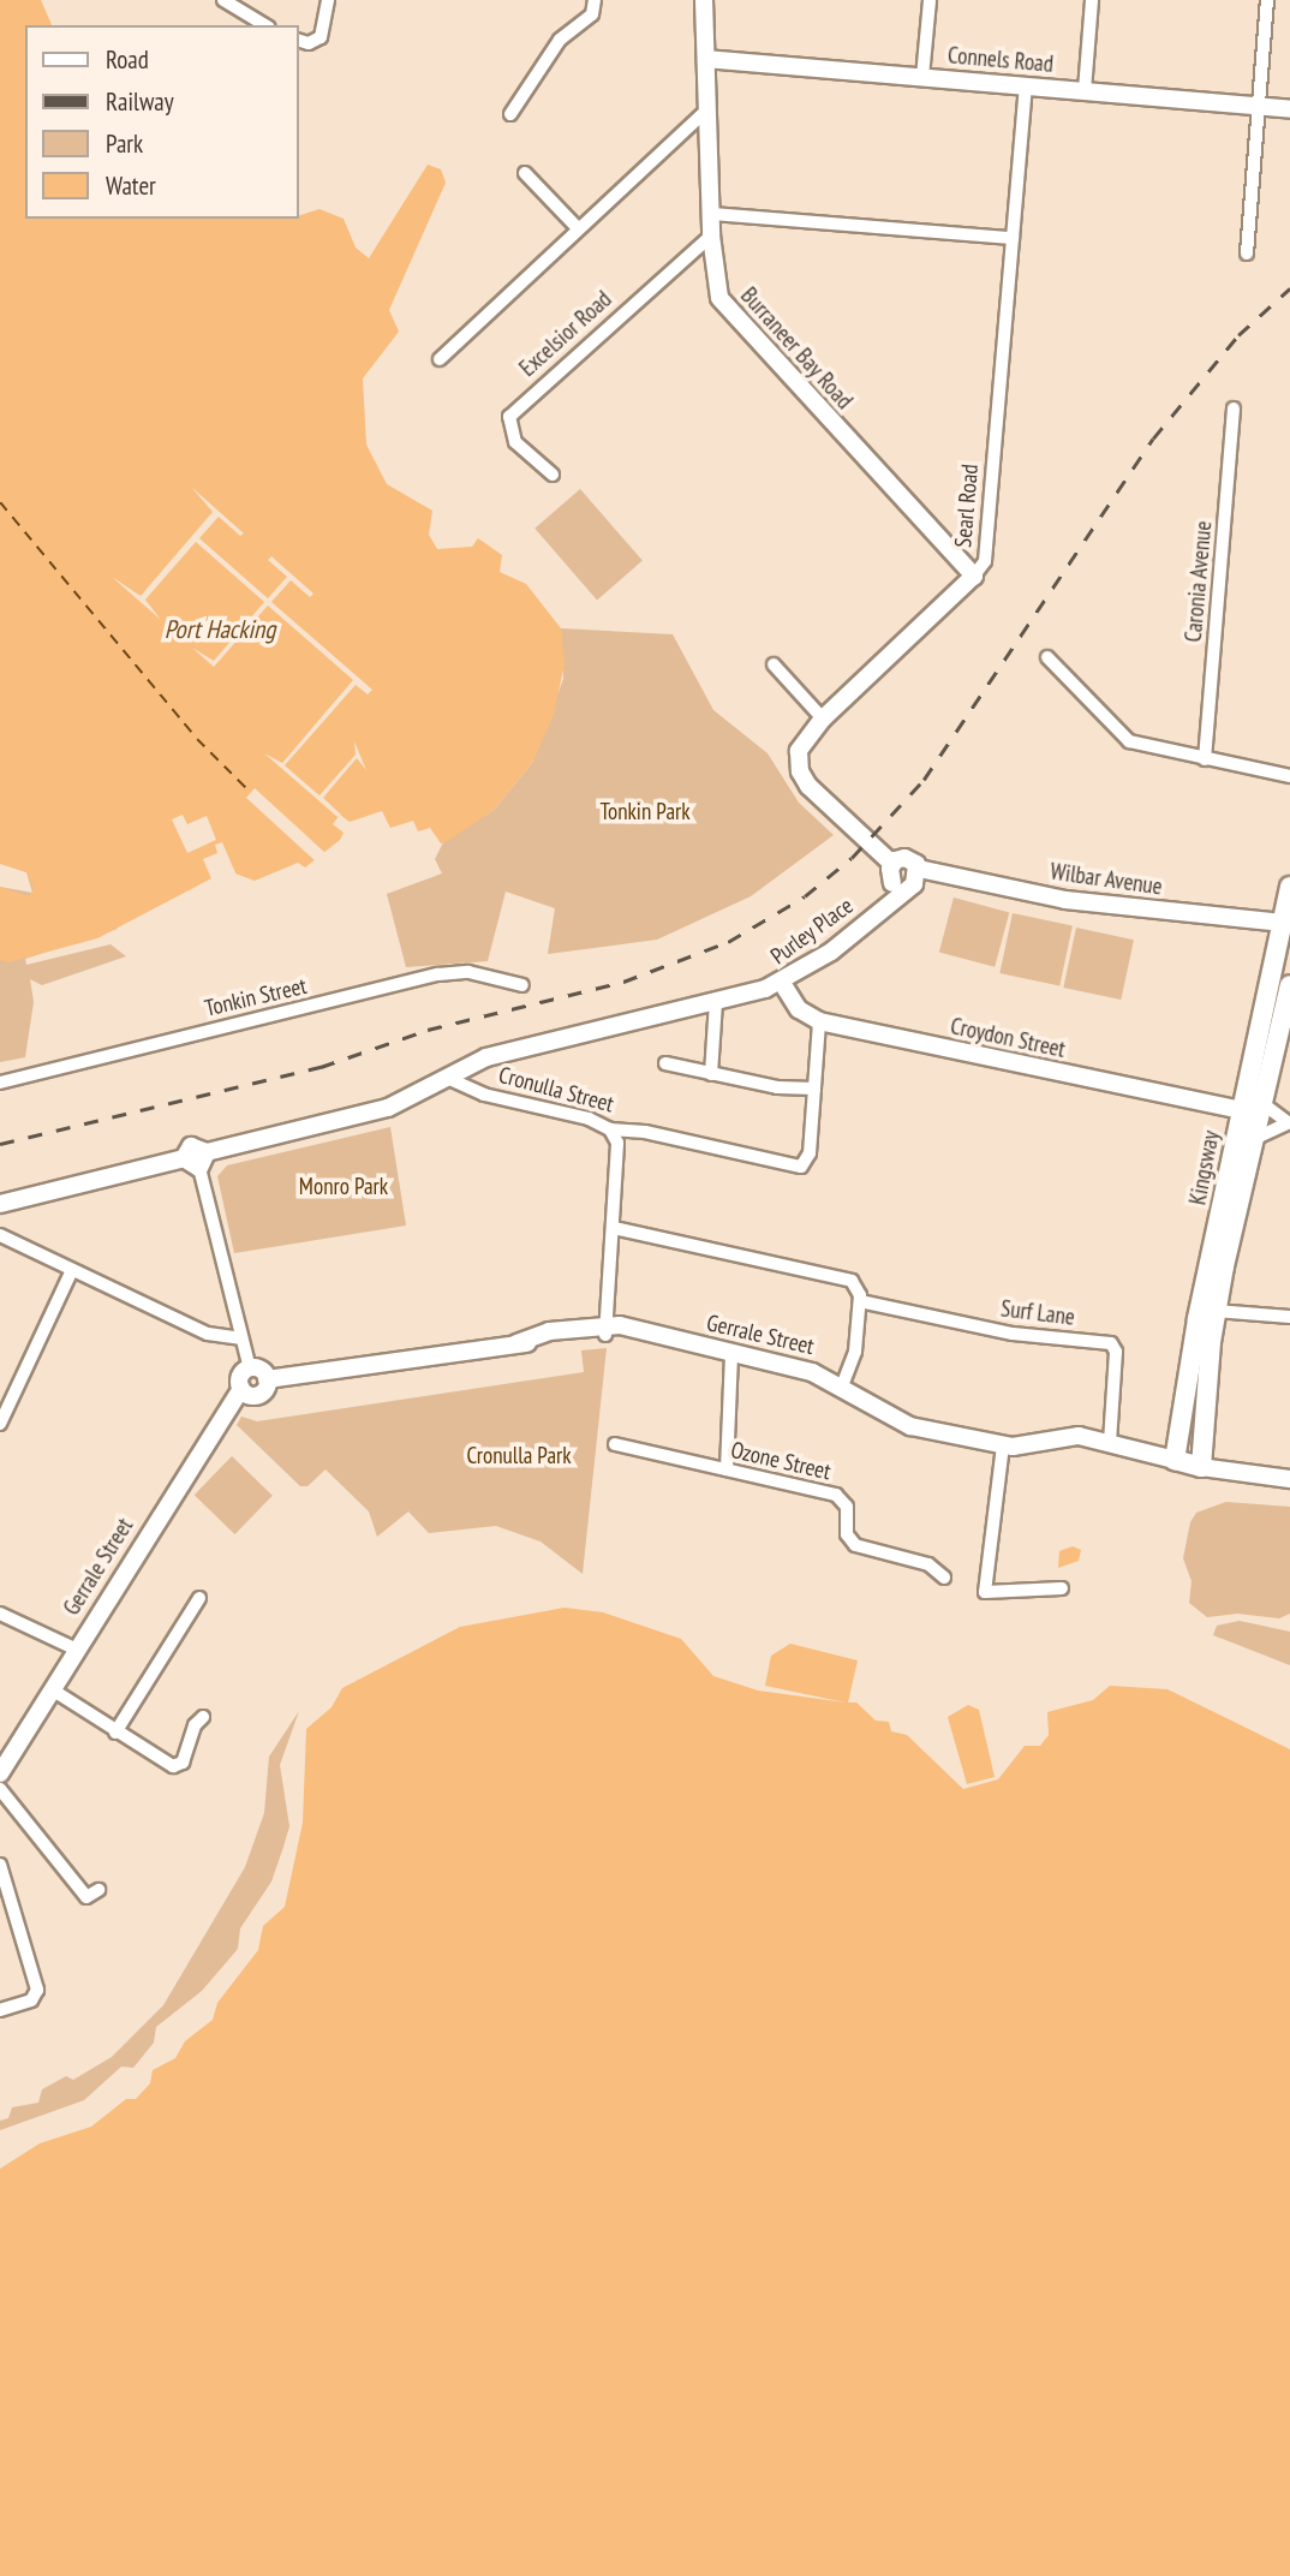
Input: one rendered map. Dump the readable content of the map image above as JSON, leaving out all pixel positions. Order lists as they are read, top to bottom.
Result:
{
  "streets": {
    "main road": ["Kingsway", "Gerrale Street"],
    "street": [
      "Connels Road",
      "Excelsior Road",
      "Burraneer Bay Road",
      "Searl Road",
      "Caronia Avenue",
      "Wilbar Avenue",
      "Purley Place",
      "Tonkin Street",
      "Croydon Street",
      "Cronulla Street",
      "Surf Lane",
      "Ozone Street"
    ]
  },
  "crossings": [
    ["Connels Road", "Burraneer Bay Road"],
    ["Connels Road", "Searl Road"],
    ["Excelsior Road", "Burraneer Bay Road"],
    ["Burraneer Bay Road", "Searl Road"],
    ["Searl Road", "Wilbar Avenue"],
    ["Wilbar Avenue", "Kingsway"],
    ["Purley Place", "Croydon Street"],
    ["Croydon Street", "Kingsway"],
    ["Kingsway", "Gerrale Street"],
    ["Surf Lane", "Gerrale Street"]
  ],
  "water": ["Port Hacking"],
  "parks": ["Tonkin Park", "Monro Park", "Cronulla Park"],
  "legend": [
    "Road",
    "Railway",
    "Park",
    "Water"
  ]
}
